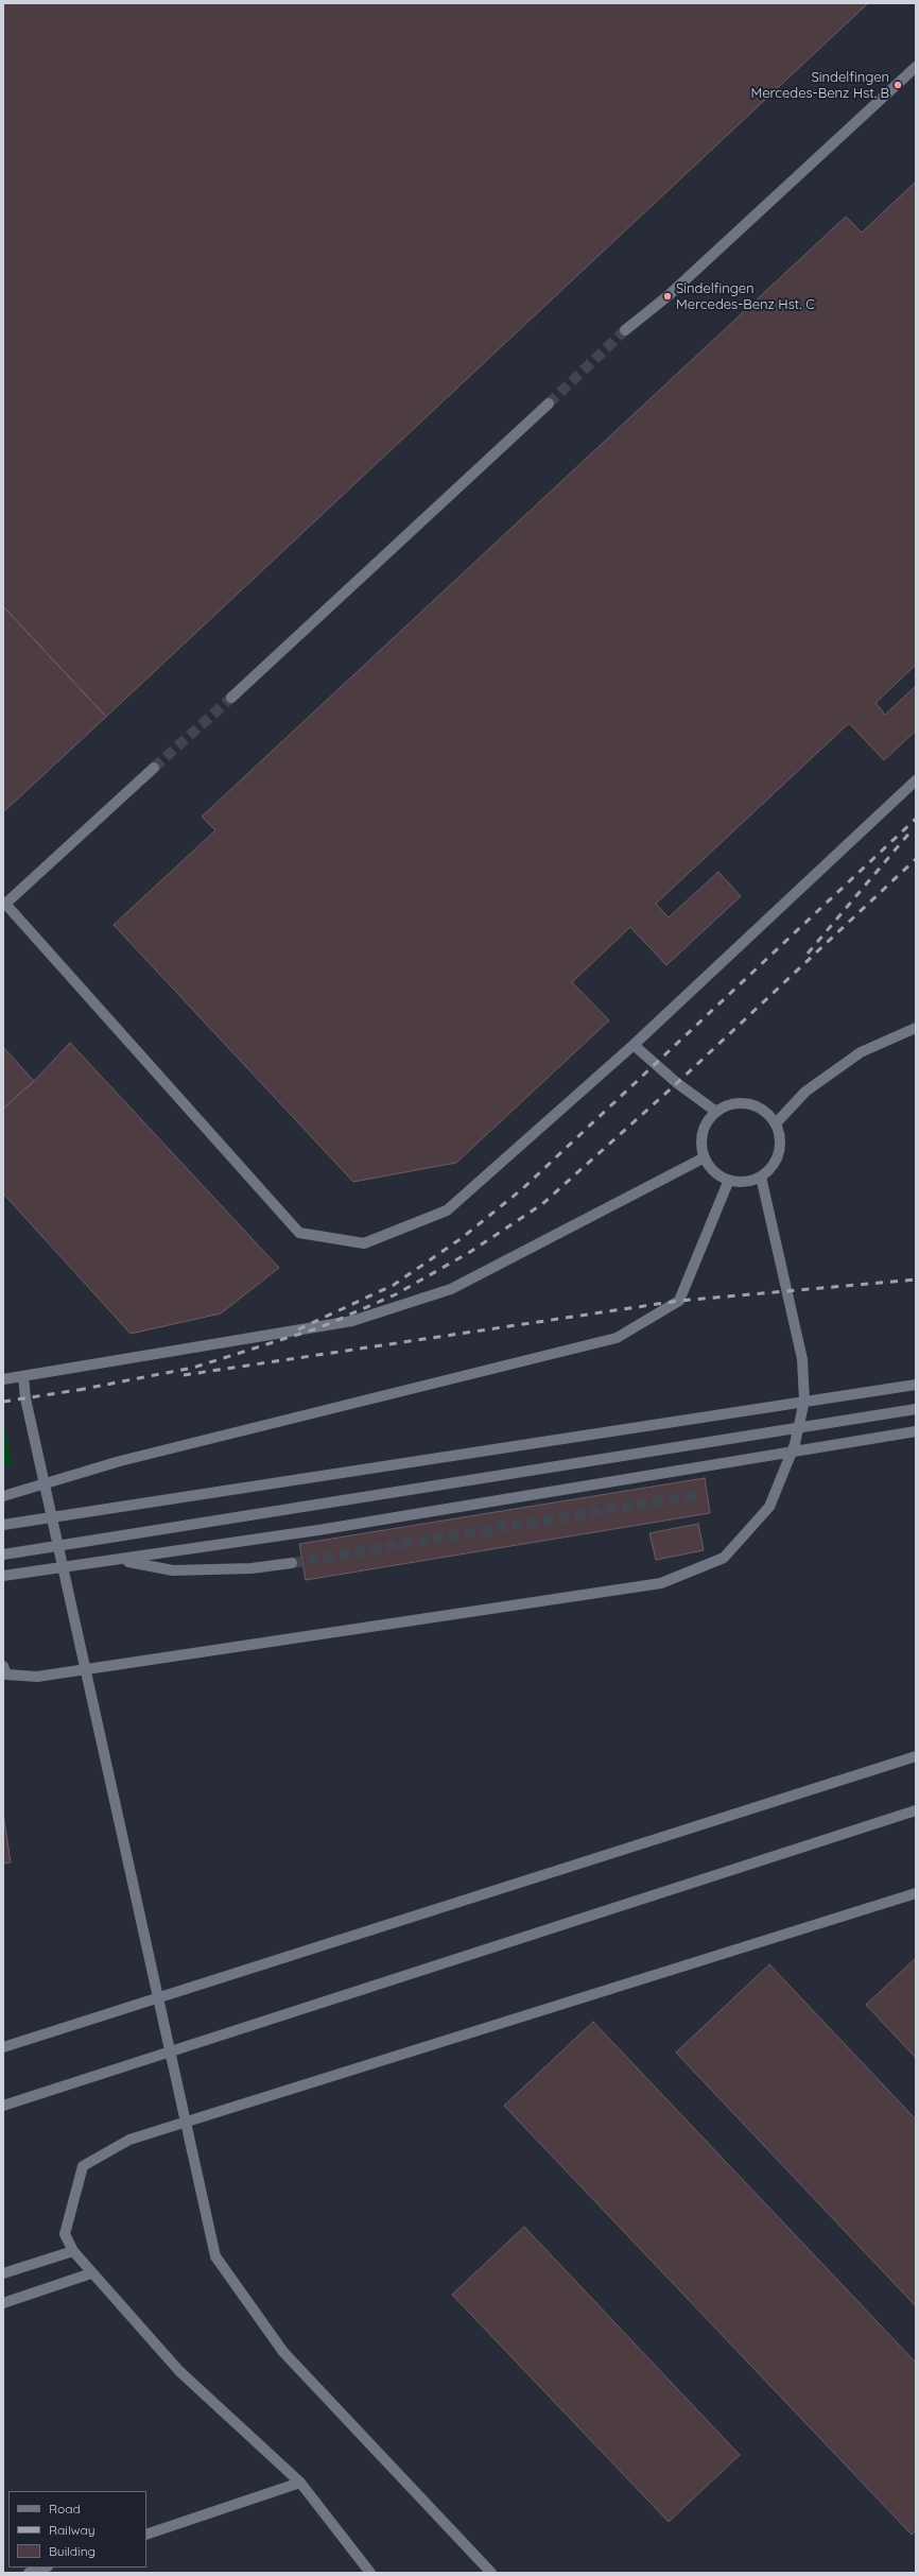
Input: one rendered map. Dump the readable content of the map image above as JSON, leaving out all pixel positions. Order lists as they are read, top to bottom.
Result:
{
  "places": ["Sindelfingen Mercedes-Benz Hst. B", "Sindelfingen Mercedes-Benz Hst. C"],
  "legend": ["Road", "Railway", "Building"]
}
